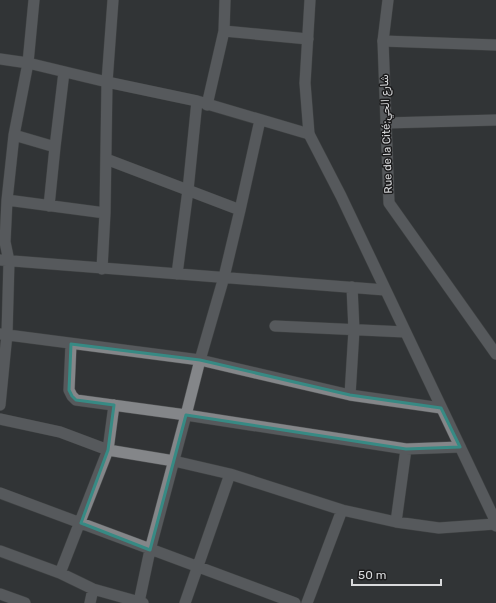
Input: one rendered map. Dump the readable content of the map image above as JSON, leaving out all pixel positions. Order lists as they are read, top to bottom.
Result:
{
  "streets": {
    "street": ["Rue de la Cité;شارع الحي"]
  },
  "scale_bar": "50 m"
}
